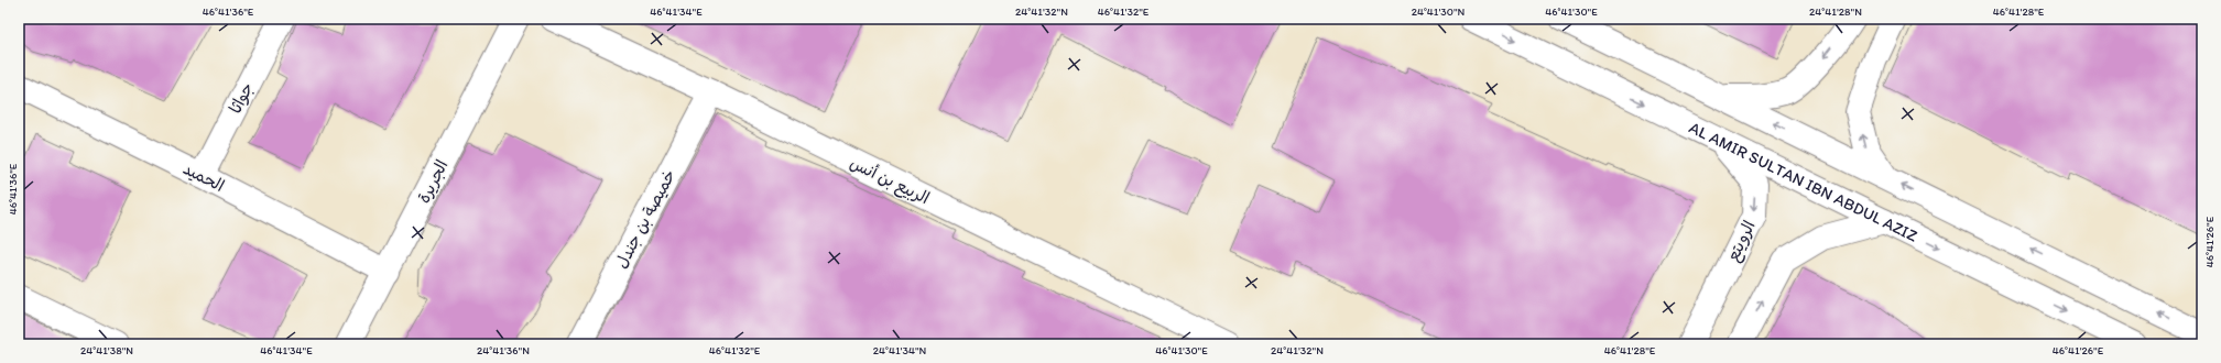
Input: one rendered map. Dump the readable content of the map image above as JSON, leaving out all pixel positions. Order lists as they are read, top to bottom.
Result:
{
  "streets": {
    "street": [
      "جواثا",
      "الحميد",
      "الربيع بن أنس",
      "الجريرة",
      "AL AMIR SULTAN IBN ABDUL AZIZ",
      "خميصة بن جندل",
      "الرويتع"
    ]
  },
  "crossings": [
    ["جواثا", "الحميد"],
    ["الحميد", "الجريرة"],
    ["الربيع بن أنس", "خميصة بن جندل"],
    ["AL AMIR SULTAN IBN ABDUL AZIZ", "الرويتع"]
  ],
  "coordinates": [
    "46°41'36\"E",
    "46°41'34\"E",
    "24°41'32\"N",
    "46°41'32\"E",
    "24°41'30\"N",
    "46°41'30\"E",
    "24°41'28\"N",
    "46°41'28\"E",
    "46°41'26\"E",
    "24°41'38\"N",
    "24°41'36\"N",
    "24°41'34\"N"
  ]
}
